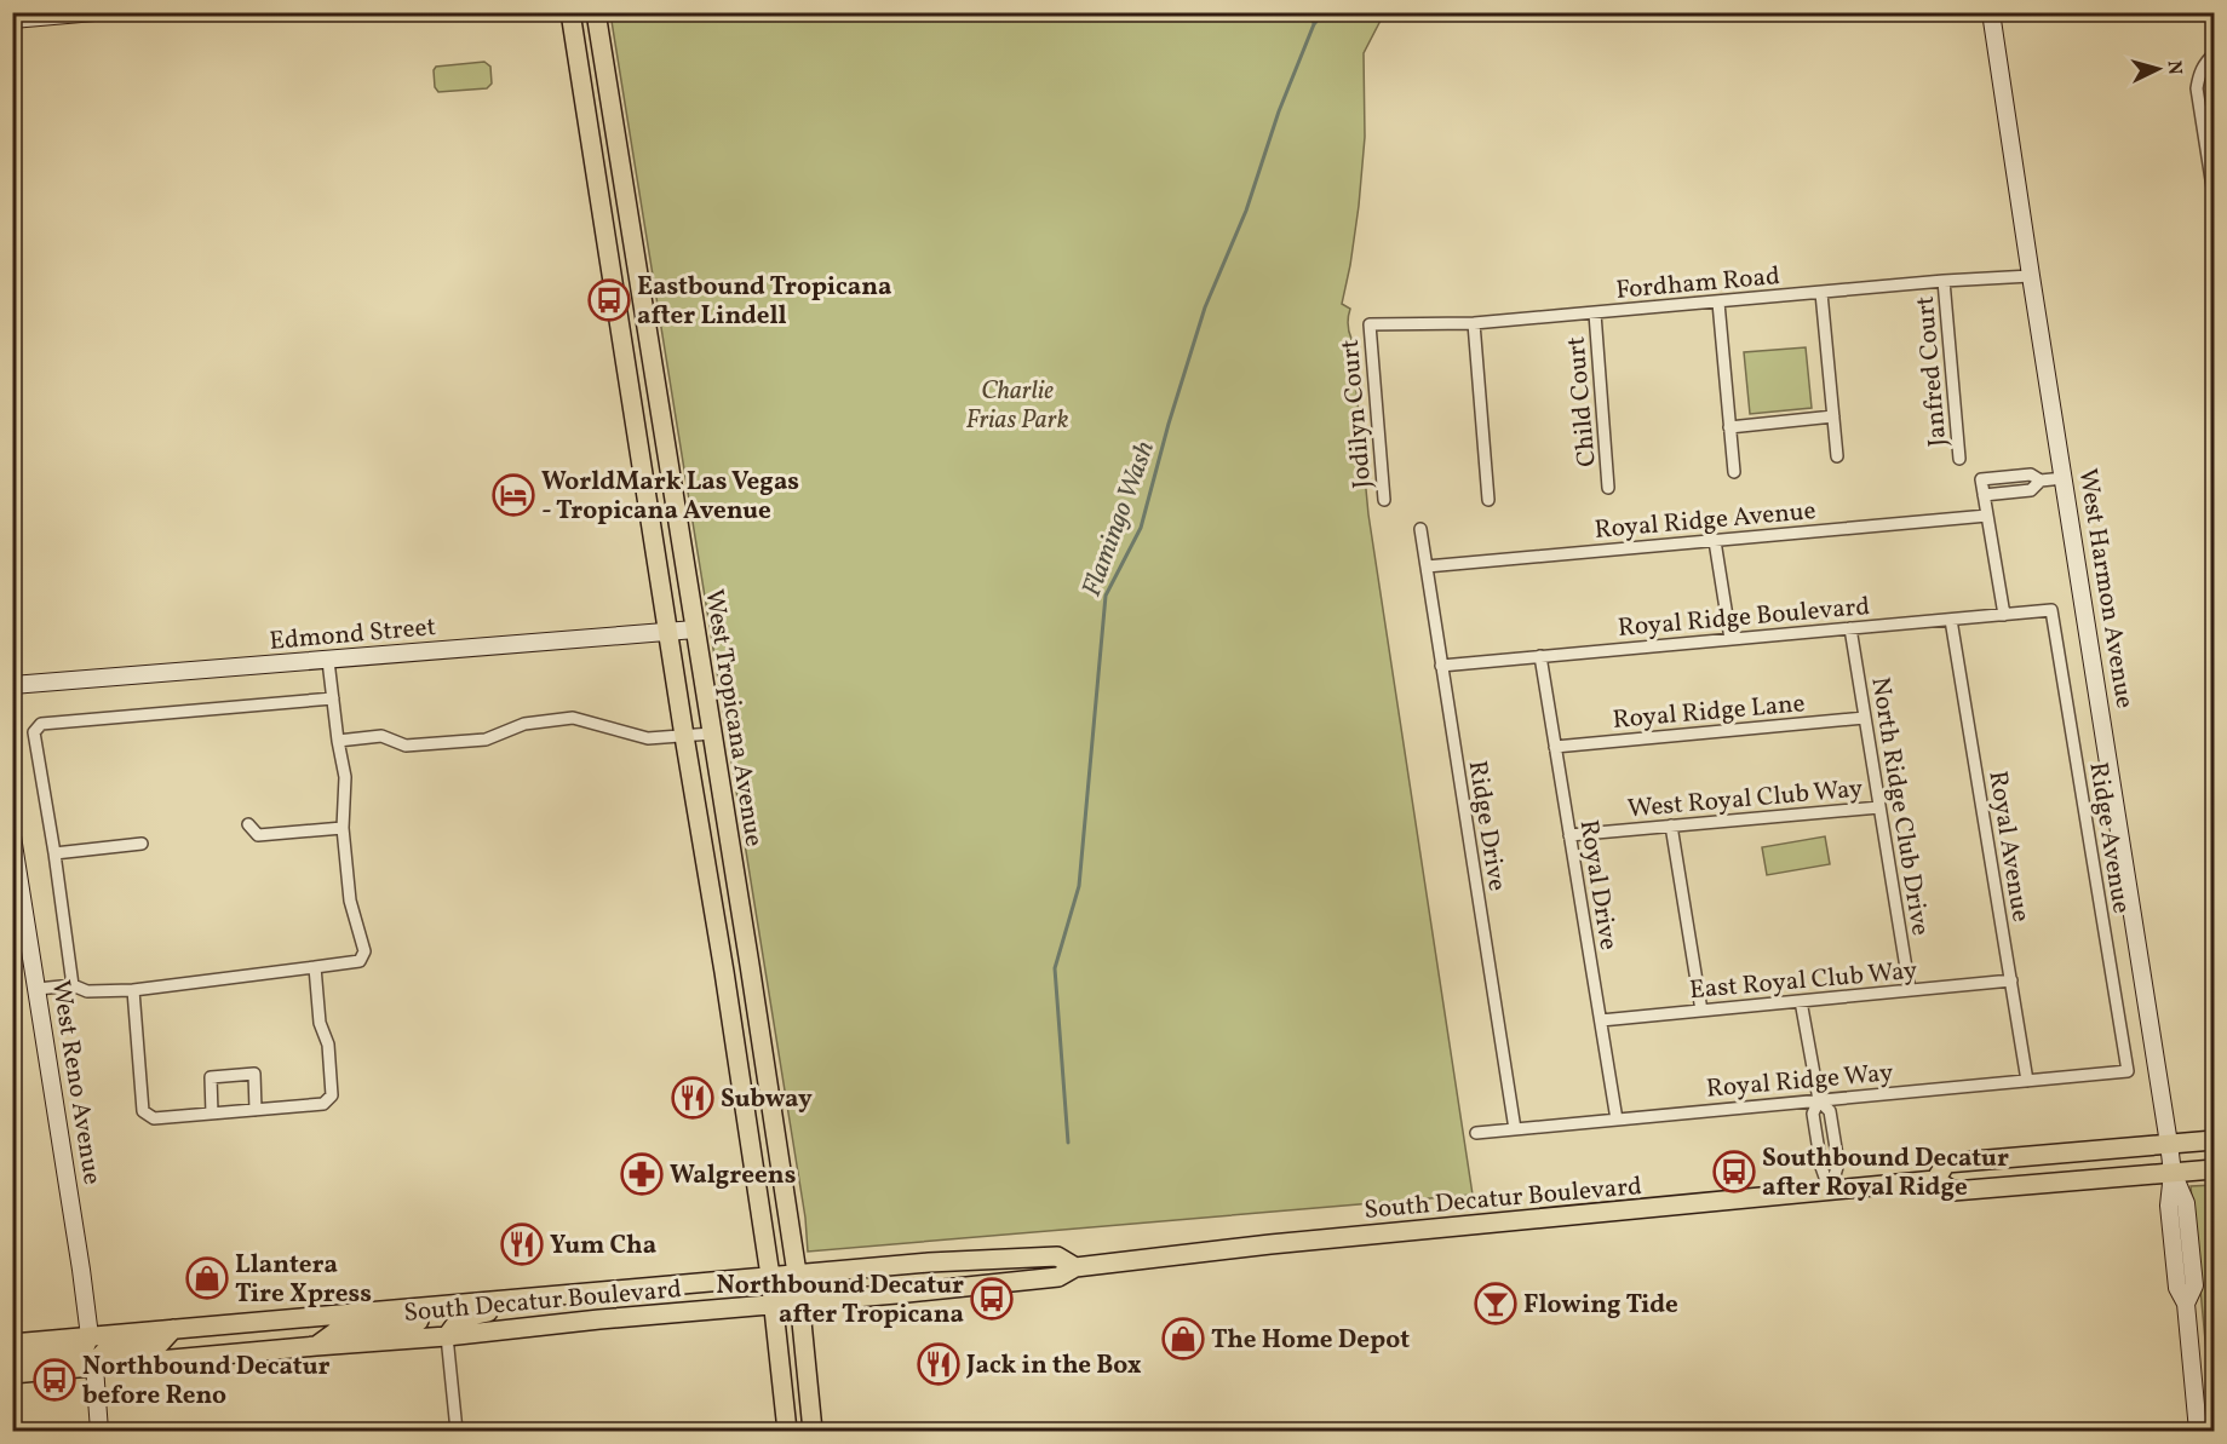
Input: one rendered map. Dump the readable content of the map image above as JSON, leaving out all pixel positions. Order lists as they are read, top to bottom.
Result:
{
  "streets": {
    "main road": [
      "West Harmon Avenue",
      "Edmond Street",
      "West Tropicana Avenue",
      "West Reno Avenue",
      "South Decatur Boulevard"
    ],
    "street": [
      "Fordham Road",
      "Janfred Court",
      "Child Court",
      "Jodilyn Court",
      "Royal Ridge Avenue",
      "Royal Ridge Boulevard",
      "Royal Ridge Lane",
      "West Royal Club Way",
      "North Ridge Club Drive",
      "Ridge Drive",
      "Ridge Avenue",
      "Royal Avenue",
      "Royal Drive",
      "East Royal Club Way",
      "Royal Ridge Way"
    ]
  },
  "crossings": [
    ["Fordham Road", "Janfred Court"],
    ["Fordham Road", "Child Court"],
    ["Fordham Road", "Jodilyn Court"],
    ["Fordham Road", "West Harmon Avenue"],
    ["Royal Ridge Avenue", "Ridge Drive"],
    ["West Harmon Avenue", "South Decatur Boulevard"],
    ["Royal Ridge Boulevard", "North Ridge Club Drive"],
    ["Royal Ridge Boulevard", "Ridge Drive"],
    ["Royal Ridge Boulevard", "Ridge Avenue"],
    ["Royal Ridge Boulevard", "Royal Avenue"],
    ["Royal Ridge Boulevard", "Royal Drive"],
    ["Edmond Street", "West Tropicana Avenue"],
    ["Royal Ridge Lane", "North Ridge Club Drive"],
    ["Royal Ridge Lane", "Royal Drive"],
    ["West Tropicana Avenue", "South Decatur Boulevard"],
    ["West Royal Club Way", "North Ridge Club Drive"],
    ["West Royal Club Way", "Royal Drive"],
    ["North Ridge Club Drive", "East Royal Club Way"],
    ["Ridge Drive", "Royal Ridge Way"],
    ["Ridge Avenue", "Royal Ridge Way"],
    ["Royal Avenue", "East Royal Club Way"],
    ["Royal Avenue", "Royal Ridge Way"],
    ["Royal Drive", "East Royal Club Way"],
    ["Royal Drive", "Royal Ridge Way"],
    ["West Reno Avenue", "South Decatur Boulevard"]
  ],
  "water": ["Flamingo Wash"],
  "parks": ["Charlie Frias Park"],
  "places": {
    "bus stop": [
      "Eastbound Tropicana after Lindell",
      "Southbound Decatur after Royal Ridge",
      "Northbound Decatur after Tropicana",
      "Northbound Decatur before Reno"
    ],
    "hotel": ["WorldMark Las Vegas - Tropicana Avenue"],
    "restaurant": ["Subway", "Yum Cha", "Jack in the Box"],
    "pharmacy": ["Walgreens"],
    "shop": ["Llantera Tire Xpress", "The Home Depot"],
    "bar": ["Flowing Tide"]
  },
  "north": "right"
}
